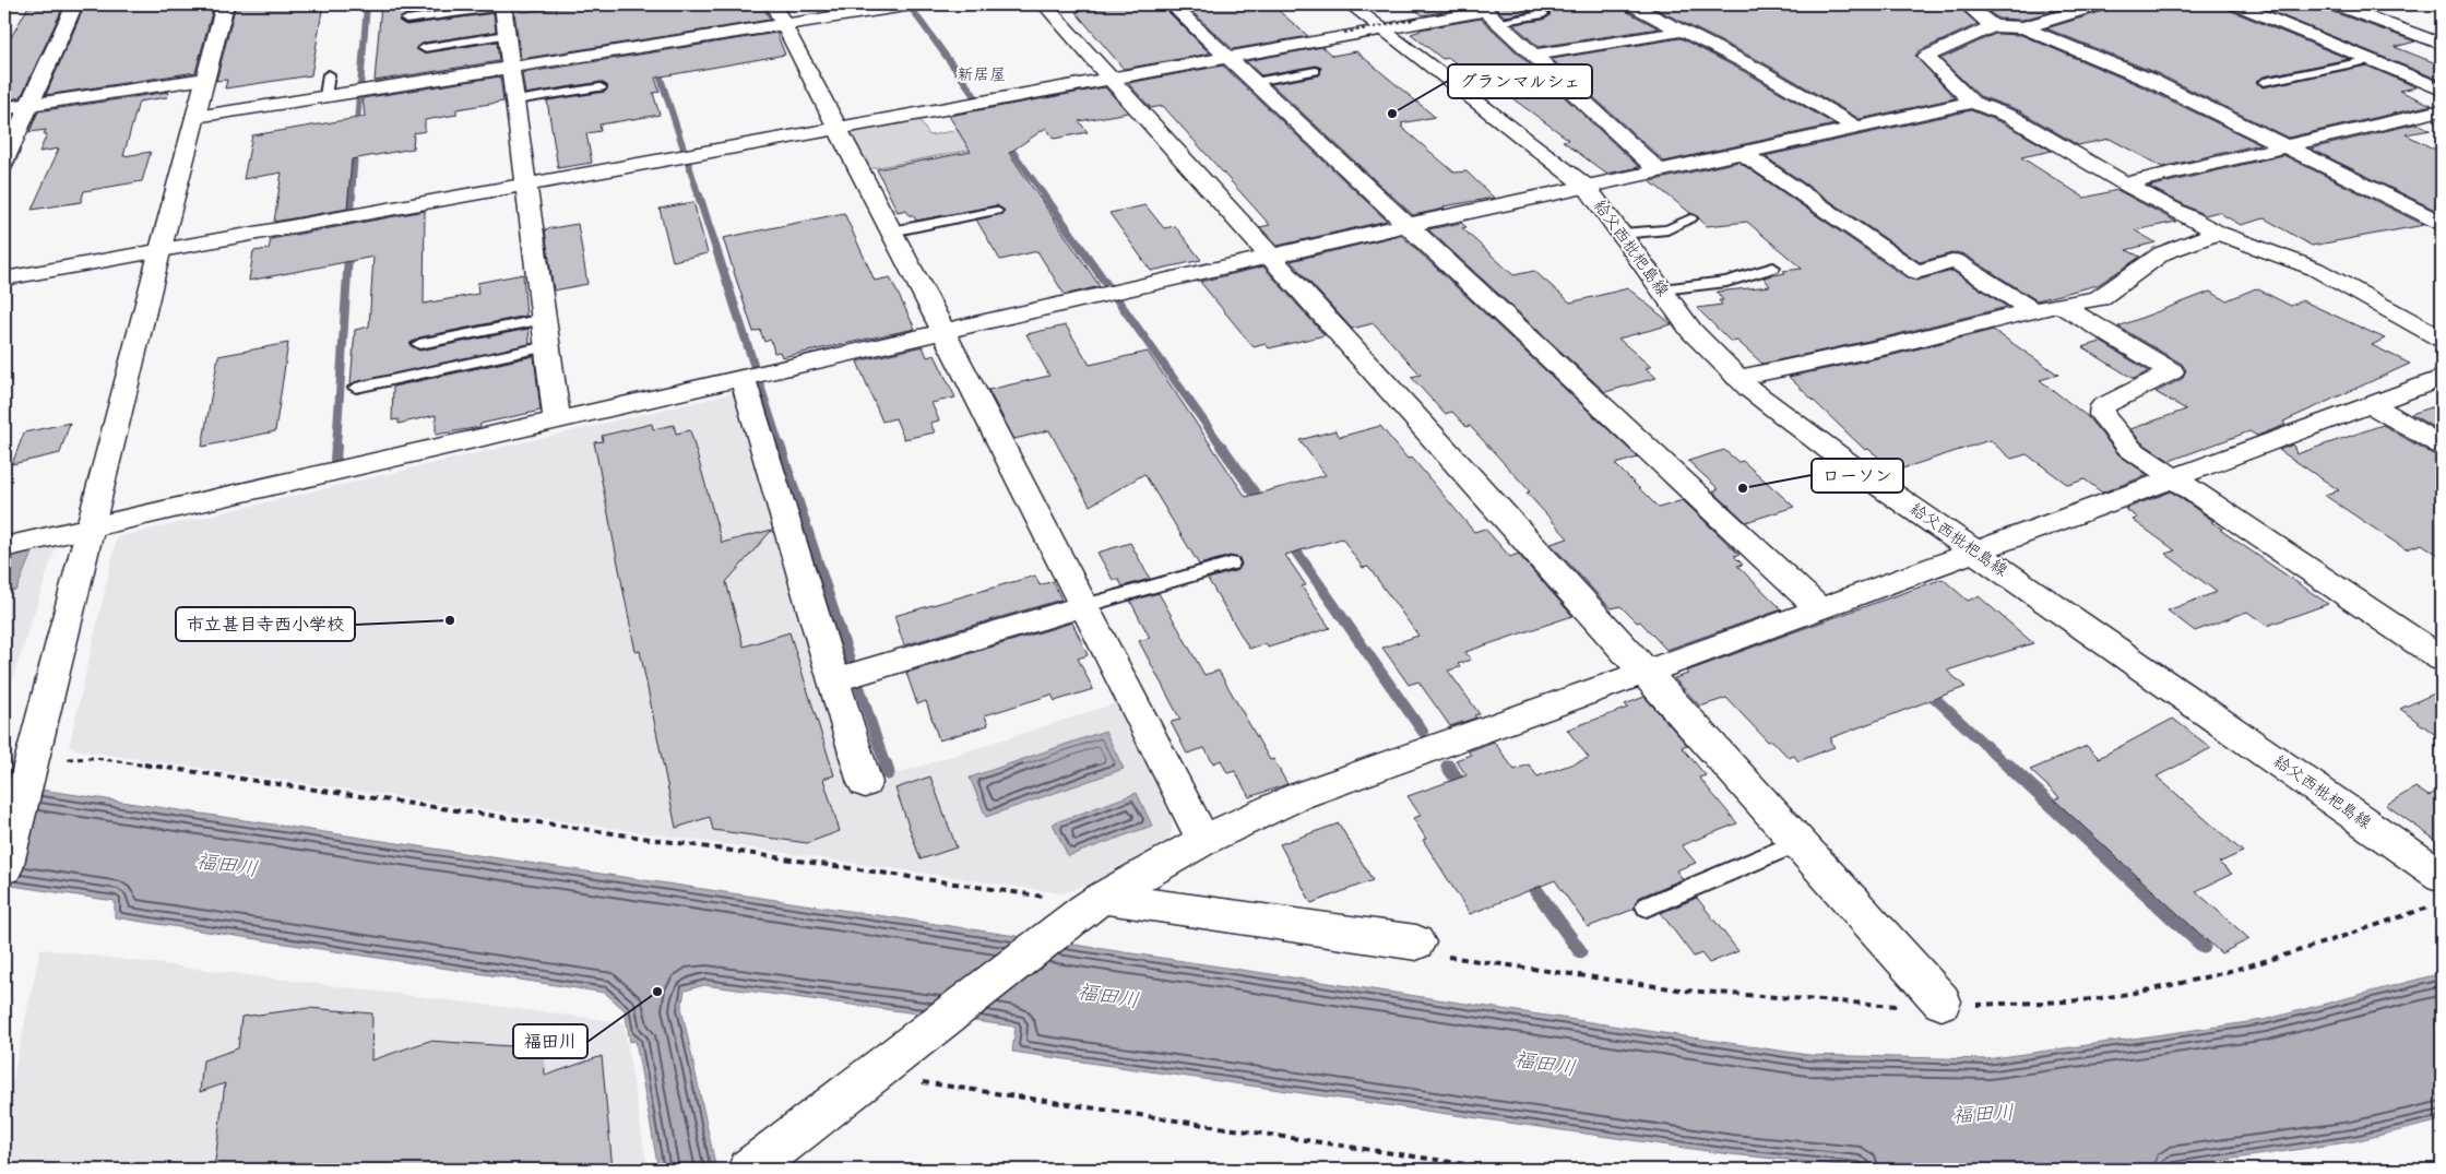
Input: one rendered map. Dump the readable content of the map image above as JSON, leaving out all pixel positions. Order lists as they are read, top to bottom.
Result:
{
  "streets": {
    "street": ["給父西枇杷島線"]
  },
  "districts": ["新居屋"],
  "water": ["福田川"],
  "places": [
    "グランマルシェ",
    "ローソン",
    "市立甚目寺西小学校",
    "福田川"
  ]
}
